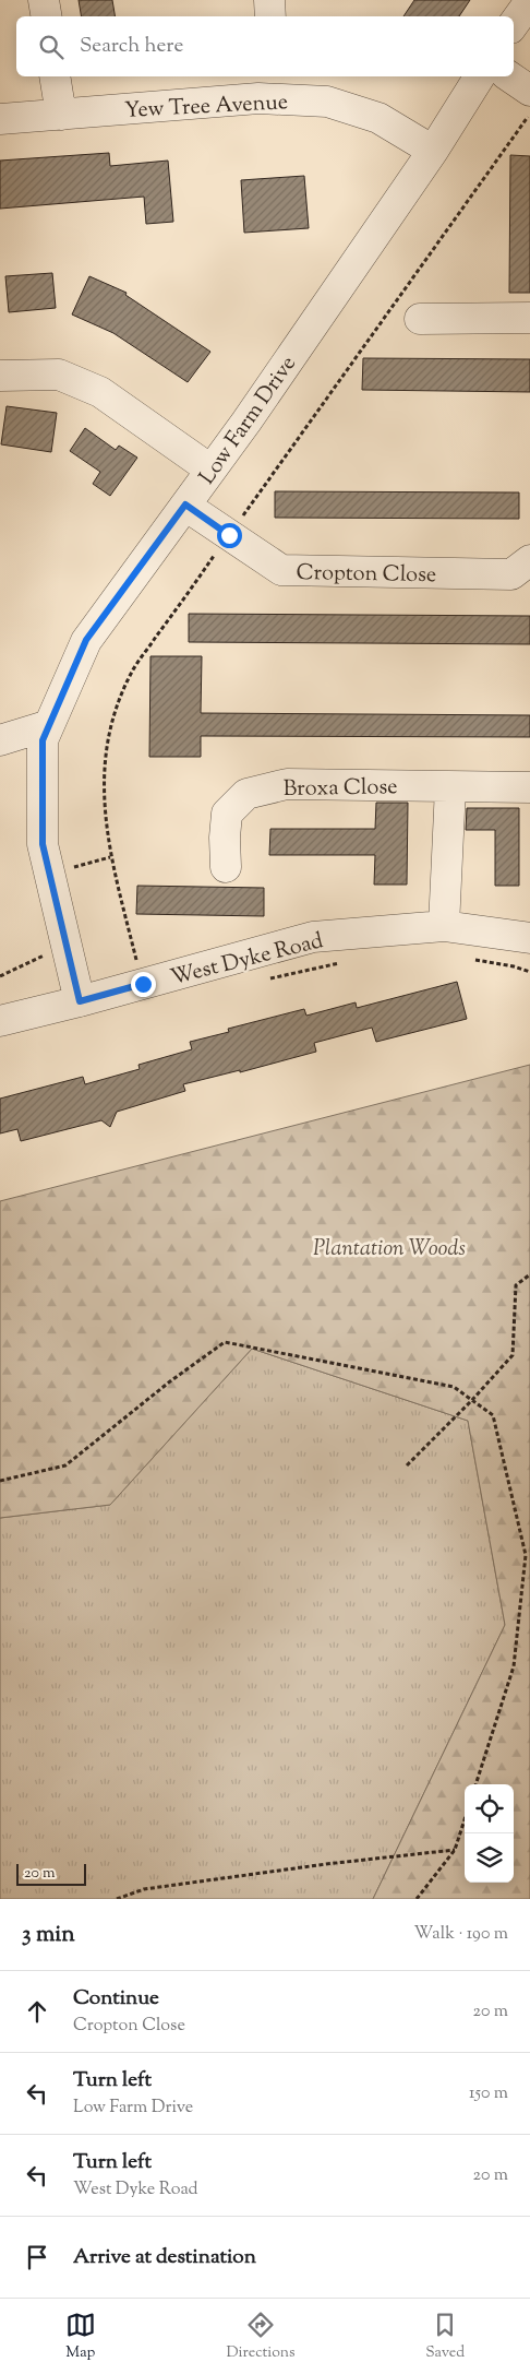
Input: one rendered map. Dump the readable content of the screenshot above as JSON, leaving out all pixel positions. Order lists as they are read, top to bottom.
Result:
{
  "streets": {
    "street": [
      "Yew Tree Avenue",
      "Low Farm Drive",
      "Cropton Close",
      "Broxa Close",
      "West Dyke Road"
    ]
  },
  "crossings": [
    ["Yew Tree Avenue", "Low Farm Drive"],
    ["Low Farm Drive", "Cropton Close"],
    ["Low Farm Drive", "West Dyke Road"]
  ],
  "parks": ["Plantation Woods"],
  "scale_bar": "20 m",
  "page": {
    "search": "Search here",
    "scale": "20 m",
    "heading": ["3 min", "Walk · 190 m"],
    "list": [
      ["Continue", "Cropton Close", "20 m"],
      ["Turn left", "Low Farm Drive", "150 m"],
      ["Turn left", "West Dyke Road", "20 m"],
      "Arrive at destination"
    ],
    "nav": ["Map", "Directions", "Saved"]
  }
}
